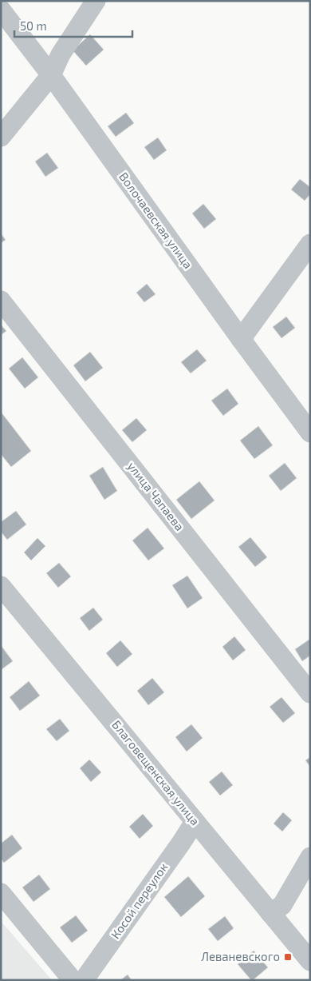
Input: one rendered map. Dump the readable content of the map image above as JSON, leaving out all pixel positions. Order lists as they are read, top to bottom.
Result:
{
  "streets": {
    "street": [
      "Волочаевская улица",
      "улица Чапаева",
      "Благовещенская улица",
      "Косой переулок"
    ]
  },
  "crossings": [
    ["Благовещенская улица", "Косой переулок"]
  ],
  "places": {
    "transit": ["Леваневского"]
  },
  "scale_bar": "50 m"
}
